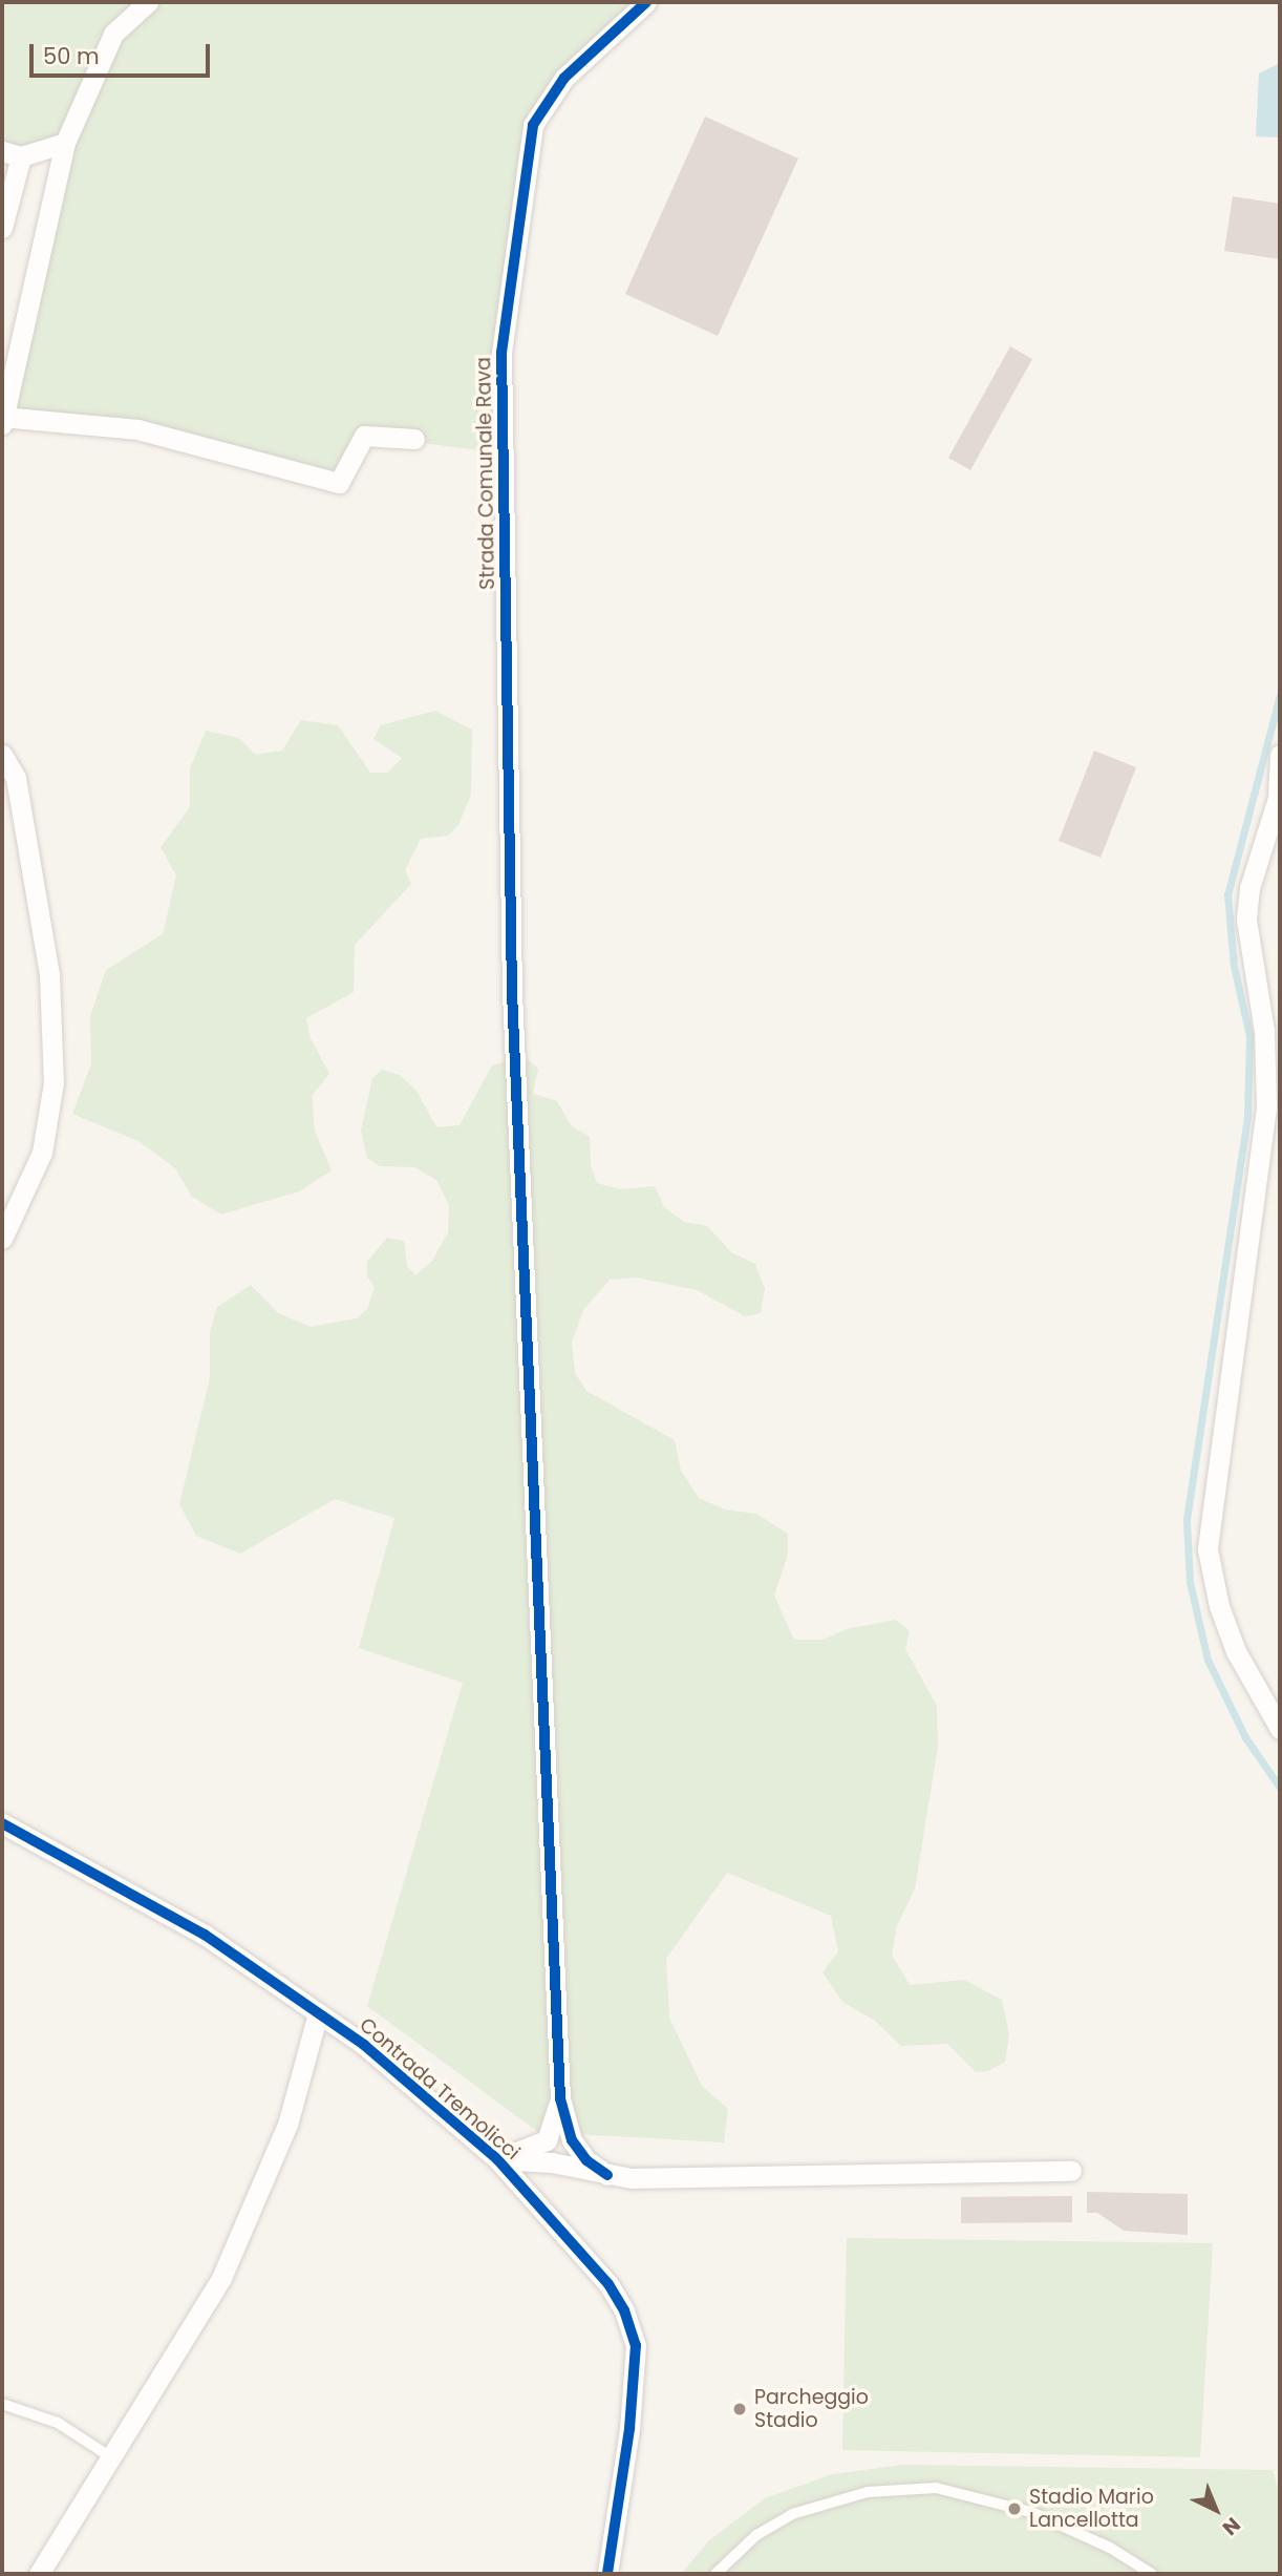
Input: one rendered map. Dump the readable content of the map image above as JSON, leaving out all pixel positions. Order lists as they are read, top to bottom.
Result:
{
  "streets": {
    "street": ["Strada Comunale Rava", "Contrada Tremolicci"]
  },
  "places": ["Parcheggio Stadio", "Stadio Mario Lancellotta"],
  "scale_bar": "50 m",
  "north": "bottom right"
}
